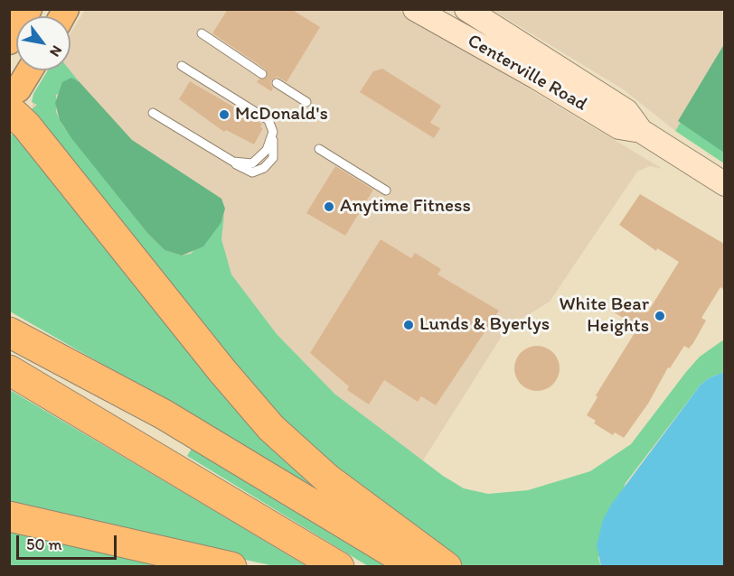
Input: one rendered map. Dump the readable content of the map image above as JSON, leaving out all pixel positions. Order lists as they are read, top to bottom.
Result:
{
  "streets": {
    "main road": ["Centerville Road"]
  },
  "places": [
    "McDonald's",
    "Anytime Fitness",
    "White Bear Heights",
    "Lunds & Byerlys"
  ],
  "scale_bar": "50 m",
  "north": "bottom right"
}
